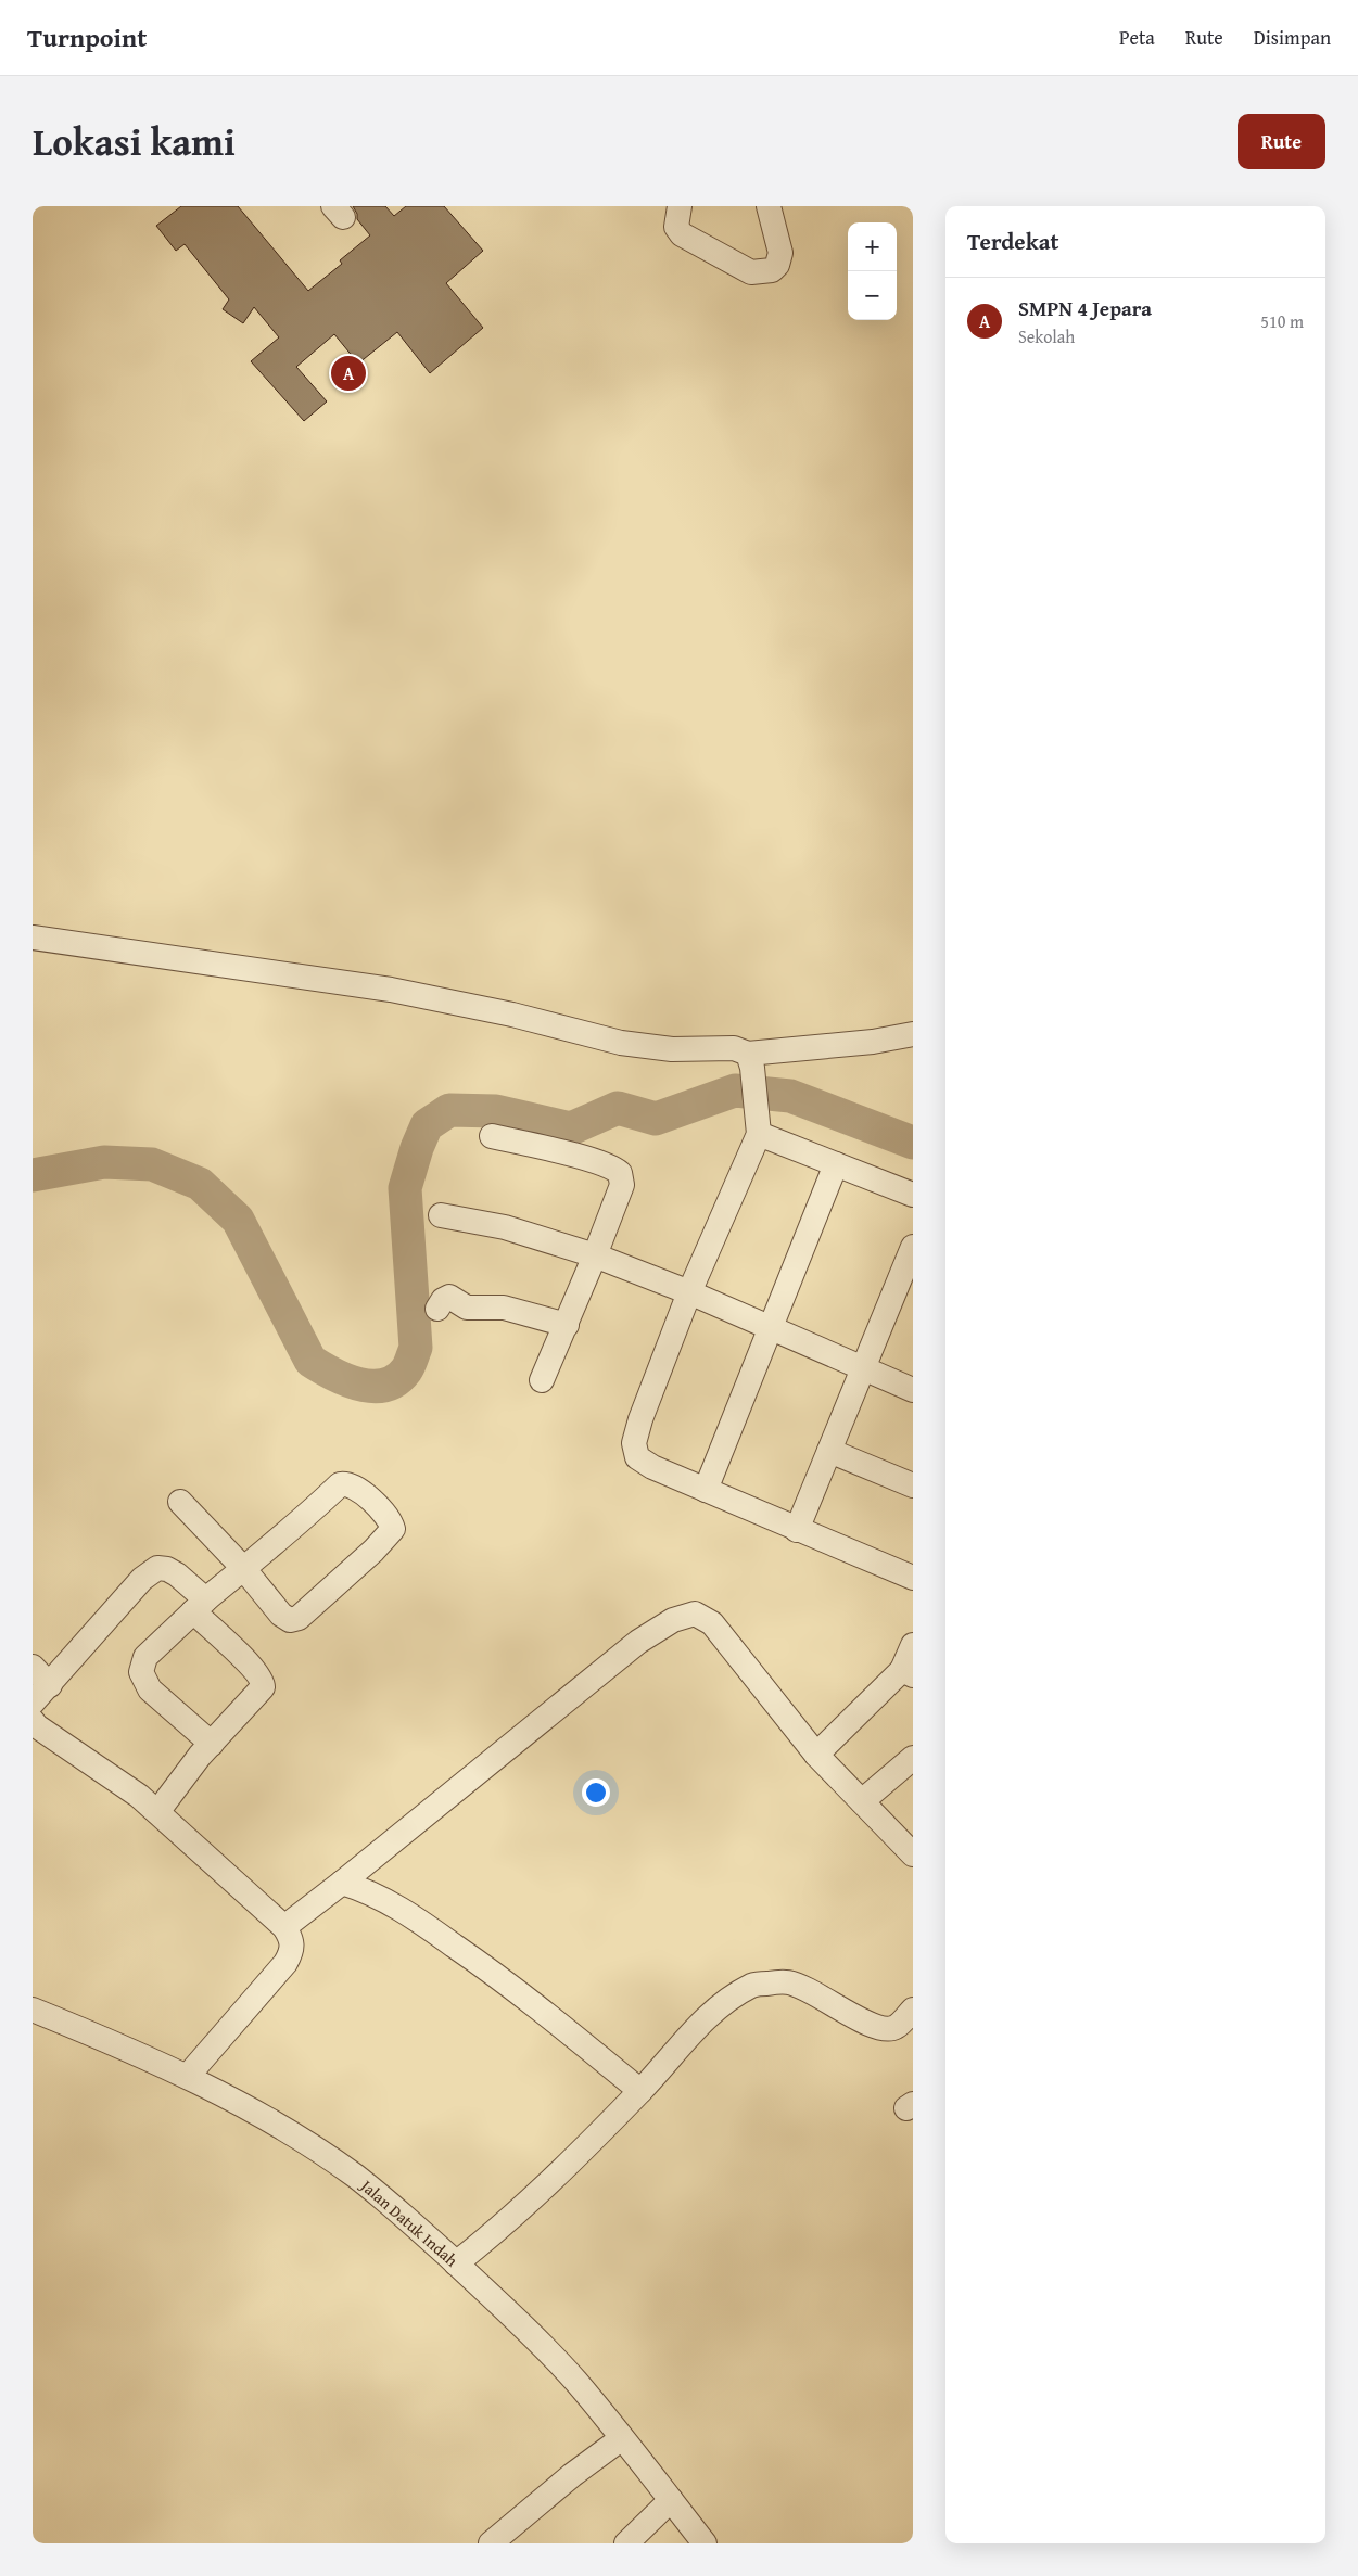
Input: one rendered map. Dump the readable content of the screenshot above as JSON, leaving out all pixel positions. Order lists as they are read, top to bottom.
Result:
{
  "streets": {
    "street": ["Jalan Datuk Indah"]
  },
  "page": {
    "header": "Turnpoint",
    "nav": ["Peta", "Rute", "Disimpan"],
    "title": "Lokasi kami",
    "buttons": "Rute",
    "heading": "Terdekat",
    "map_buttons": ["+", "−"],
    "list": [
      {
        "mark": "A",
        "name": "SMPN 4 Jepara",
        "note": "Sekolah",
        "value": "510 m"
      }
    ],
    "pins": "A"
  }
}
